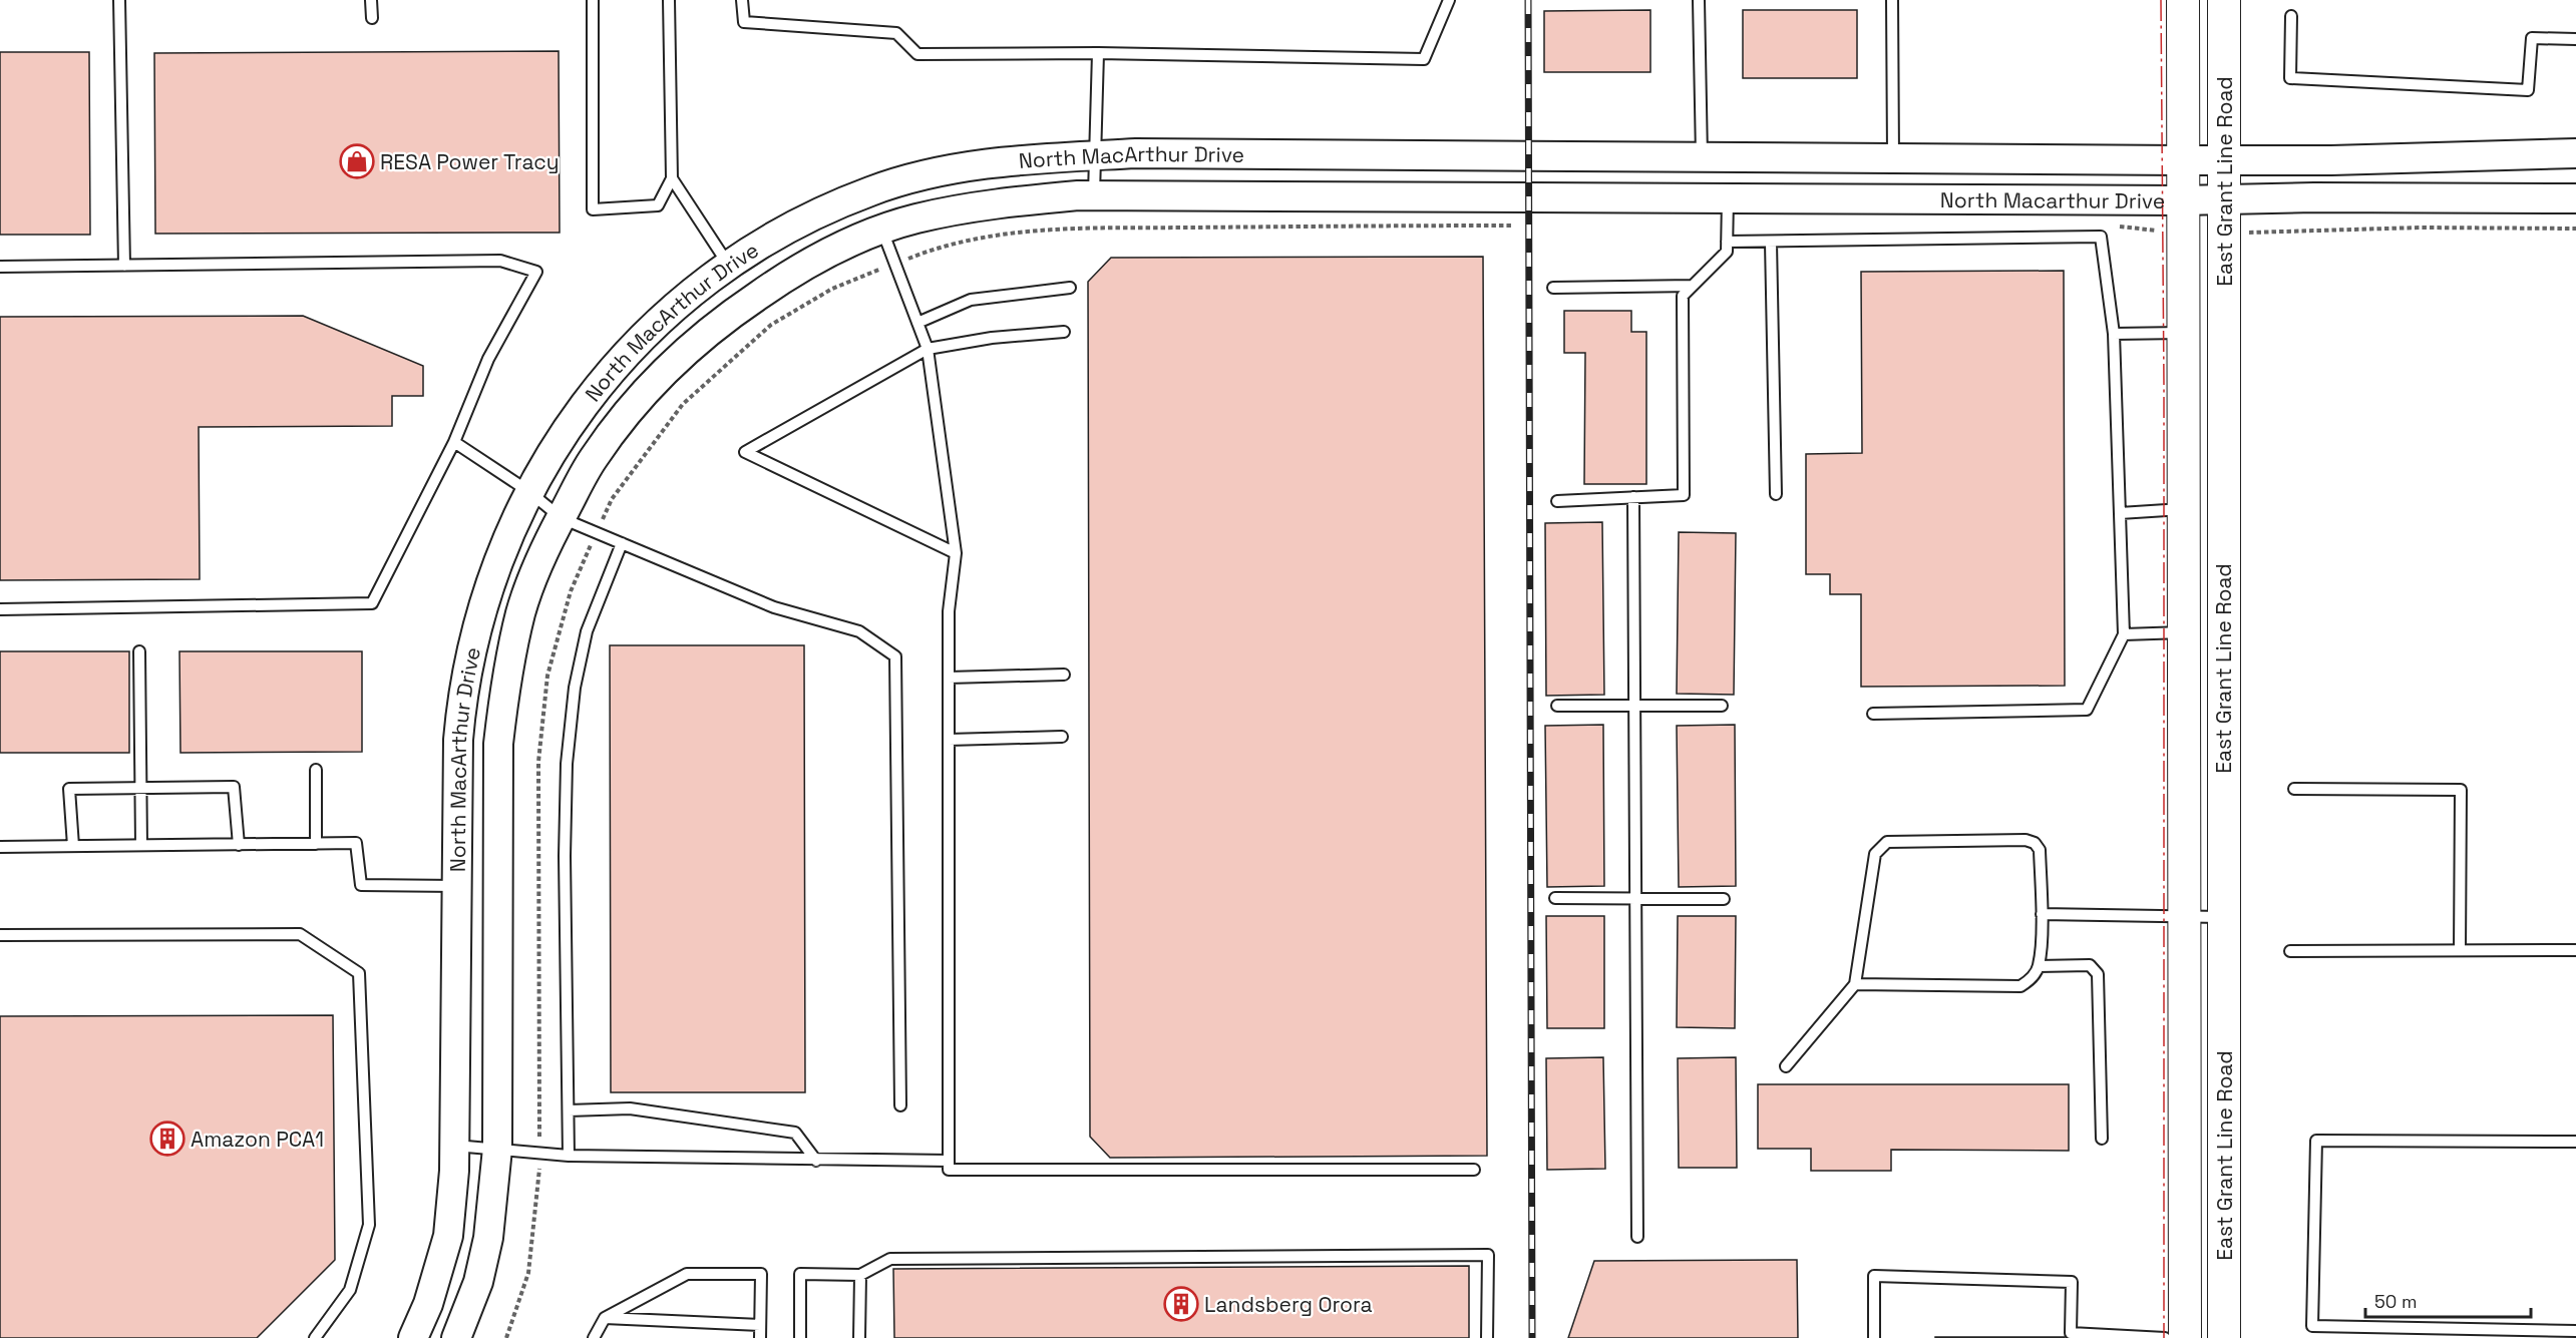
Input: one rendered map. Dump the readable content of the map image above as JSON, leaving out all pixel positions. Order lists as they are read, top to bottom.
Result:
{
  "streets": {
    "main road": ["North MacArthur Drive", "East Grant Line Road", "North Macarthur Drive"]
  },
  "crossings": [
    ["North MacArthur Drive", "North Macarthur Drive"],
    ["East Grant Line Road", "North Macarthur Drive"]
  ],
  "places": {
    "shop": ["RESA Power Tracy"],
    "building": ["Amazon PCA1", "Landsberg Orora"]
  },
  "scale_bar": "50 m"
}
